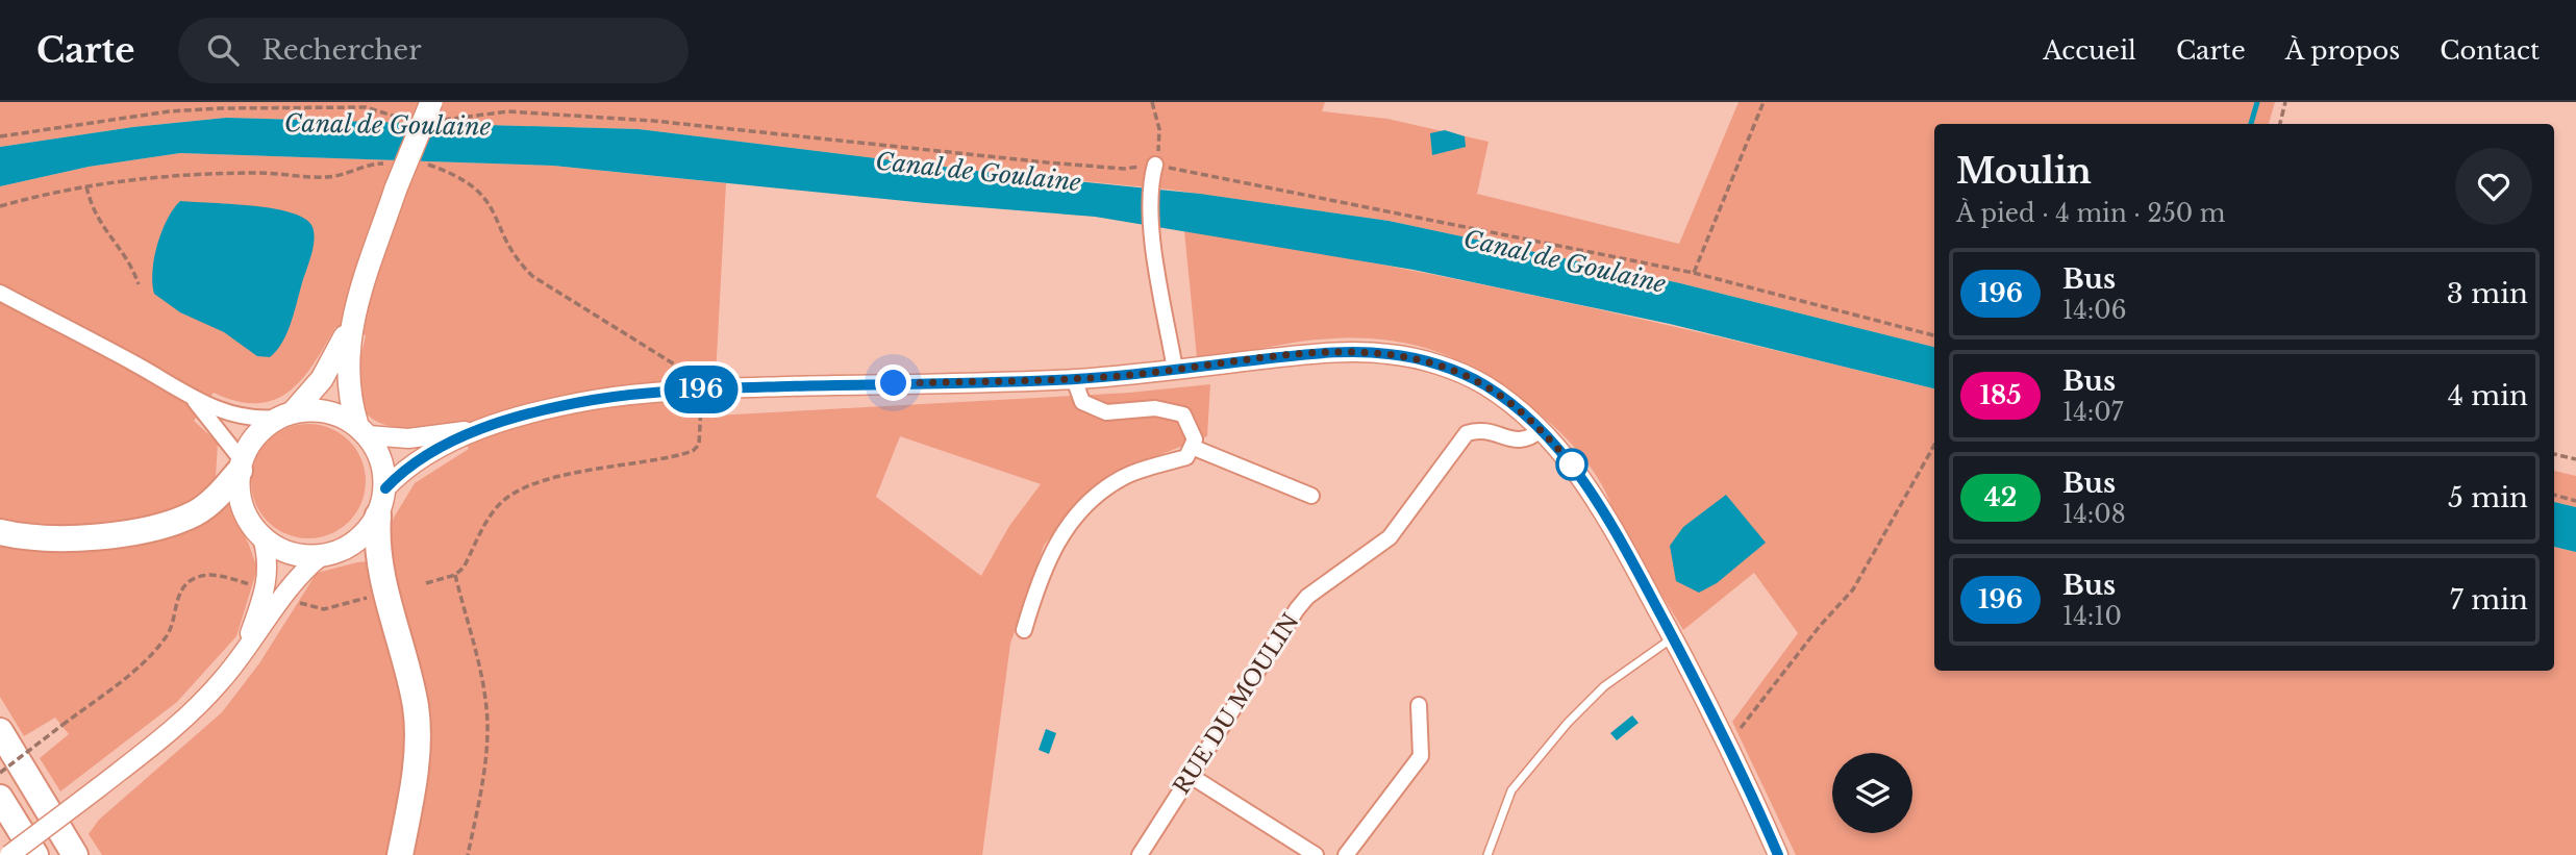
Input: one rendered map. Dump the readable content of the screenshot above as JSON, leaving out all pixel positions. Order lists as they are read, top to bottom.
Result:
{
  "streets": {
    "street": ["RUE DU MOULIN"]
  },
  "water": ["Canal de Goulaine"],
  "lines": ["bus line 196"],
  "page": {
    "header": "Carte",
    "search": "Rechercher",
    "nav": [
      "Accueil",
      "Carte",
      "À propos",
      "Contact"
    ],
    "on_map": "196",
    "heading": ["Moulin", "À pied · 4 min · 250 m"],
    "list": [
      {
        "mark": "196",
        "name": "Bus",
        "note": "14:06",
        "value": "3 min"
      },
      {
        "mark": "185",
        "name": "Bus",
        "note": "14:07",
        "value": "4 min"
      },
      {
        "mark": "42",
        "name": "Bus",
        "note": "14:08",
        "value": "5 min"
      },
      {
        "mark": "196",
        "name": "Bus",
        "note": "14:10",
        "value": "7 min"
      }
    ]
  }
}
